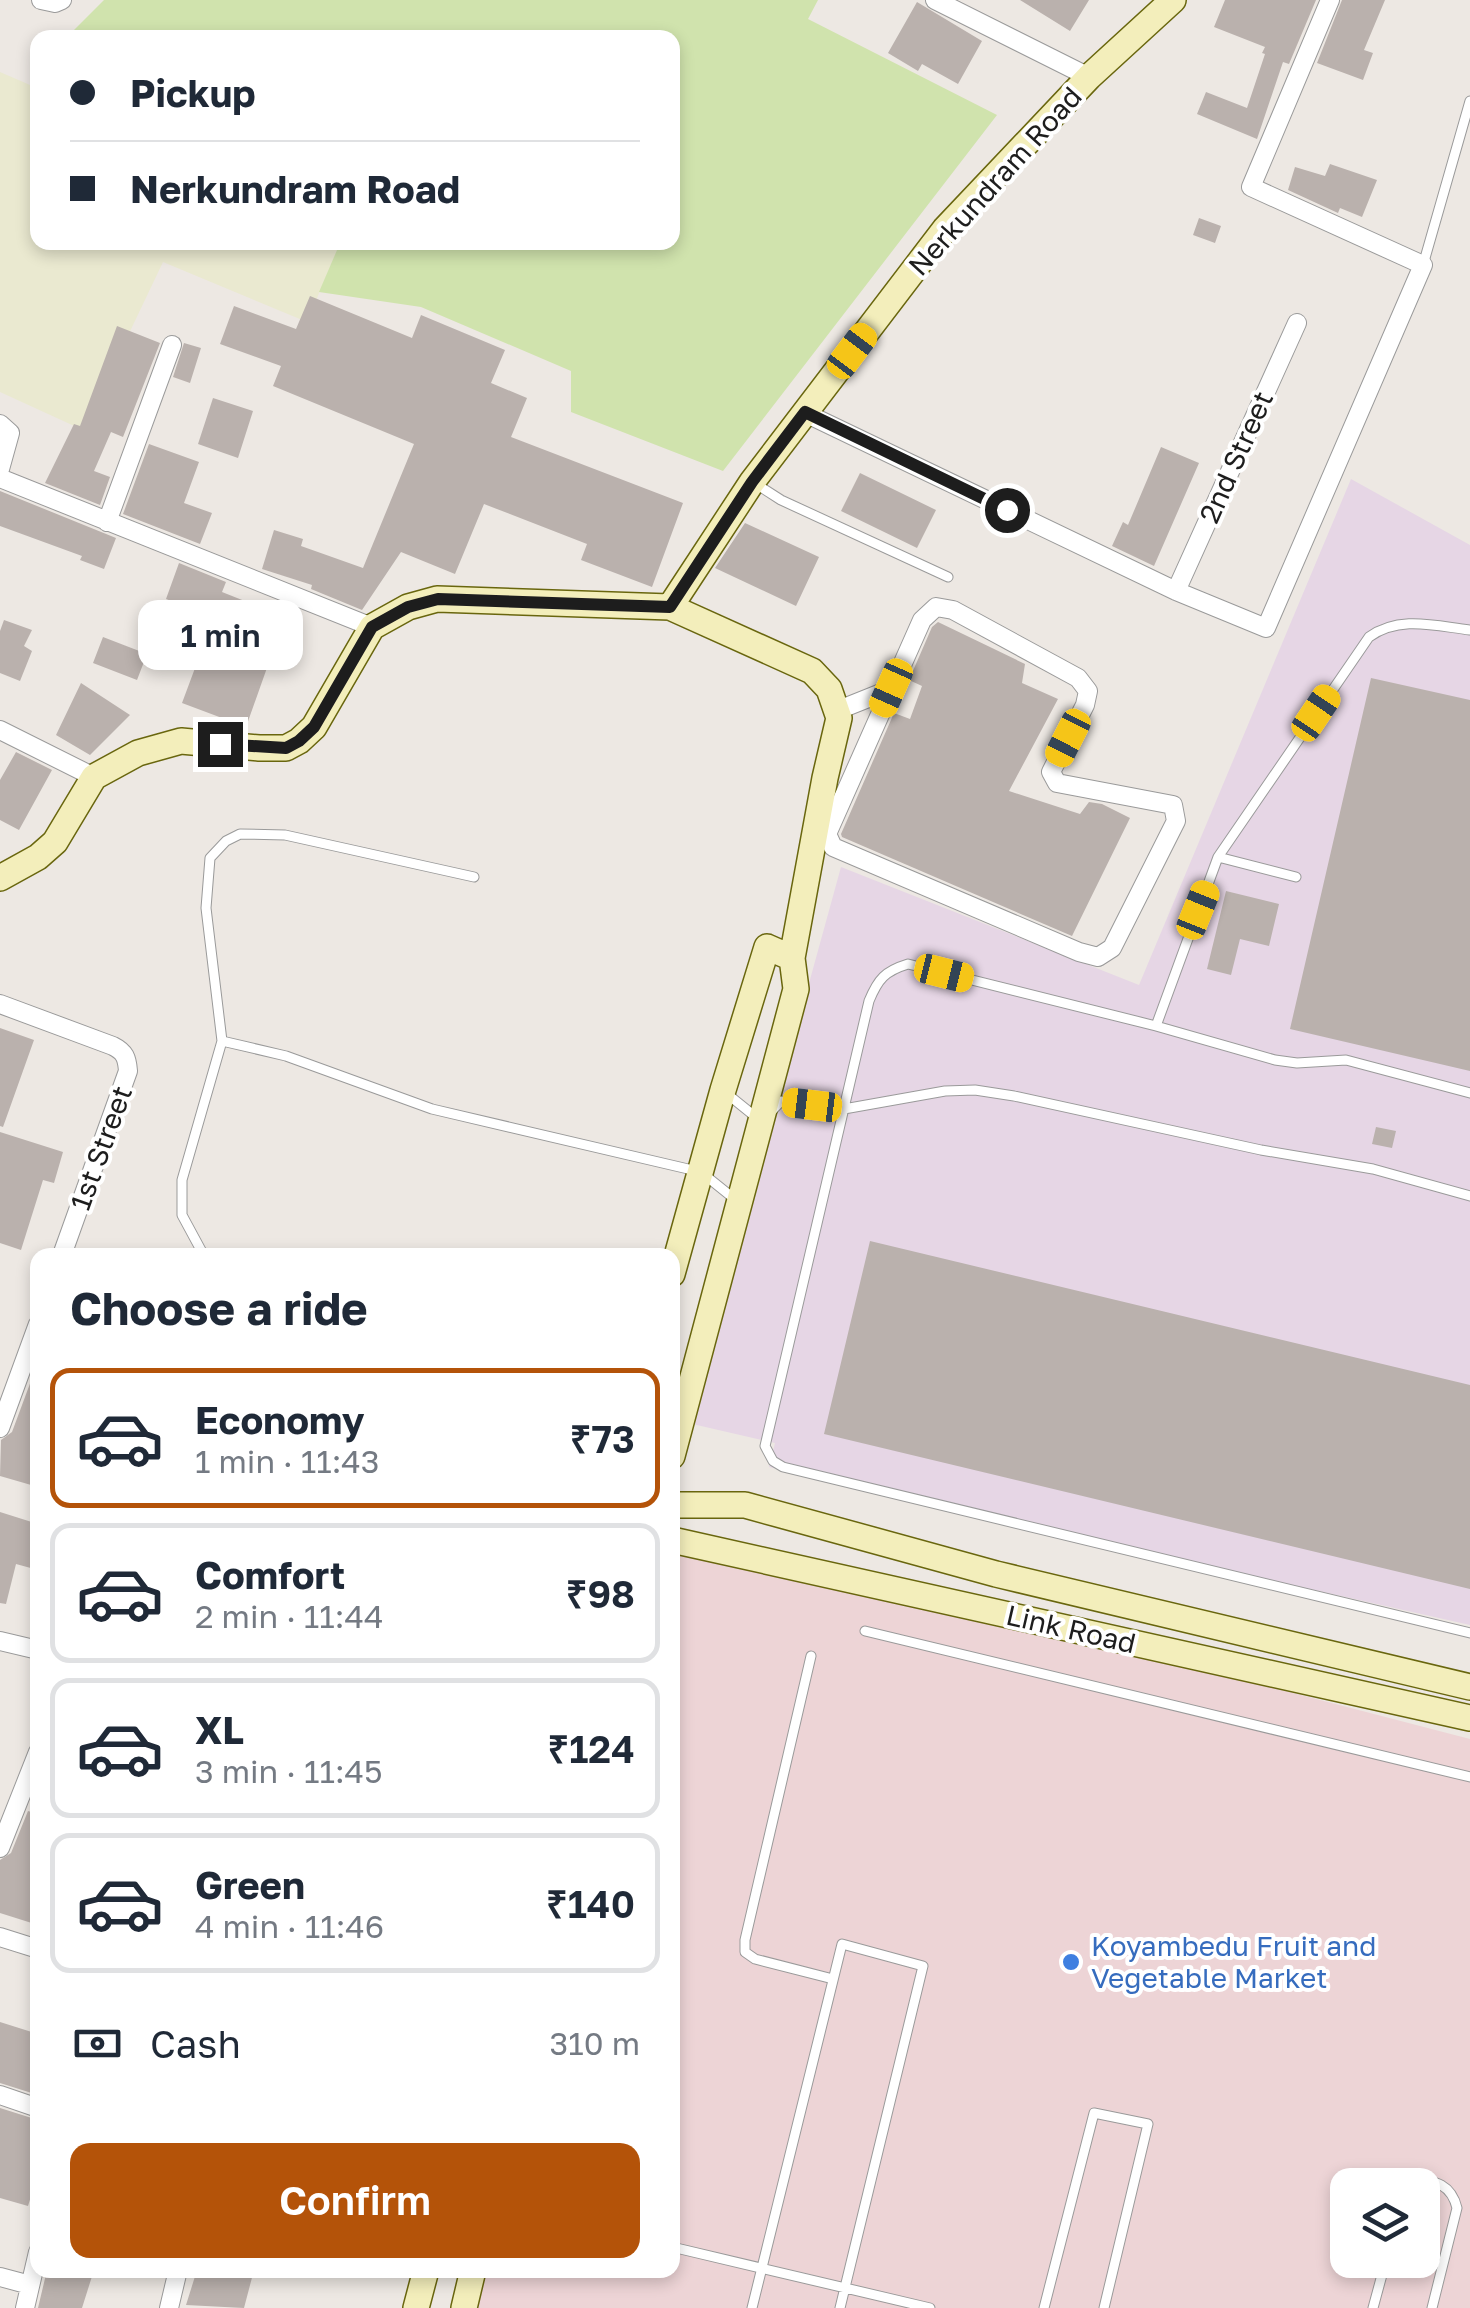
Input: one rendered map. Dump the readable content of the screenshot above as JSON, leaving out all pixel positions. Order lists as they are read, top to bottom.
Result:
{
  "streets": {
    "street": [
      "Nerkundram Road",
      "2nd Street",
      "1st Street",
      "Link Road"
    ]
  },
  "places": ["Koyambedu Fruit and Vegetable Market"],
  "page": {
    "banner": ["Pickup", "Nerkundram Road"],
    "bubble": "1 min",
    "heading": "Choose a ride",
    "list": [
      {
        "name": "Economy",
        "note": "1 min · 11:43",
        "value": "₹73"
      },
      {
        "name": "Comfort",
        "note": "2 min · 11:44",
        "value": "₹98"
      },
      {
        "name": "XL",
        "note": "3 min · 11:45",
        "value": "₹124"
      },
      {
        "name": "Green",
        "note": "4 min · 11:46",
        "value": "₹140"
      }
    ],
    "pay": ["Cash", "310 m"],
    "buttons": "Confirm"
  }
}
